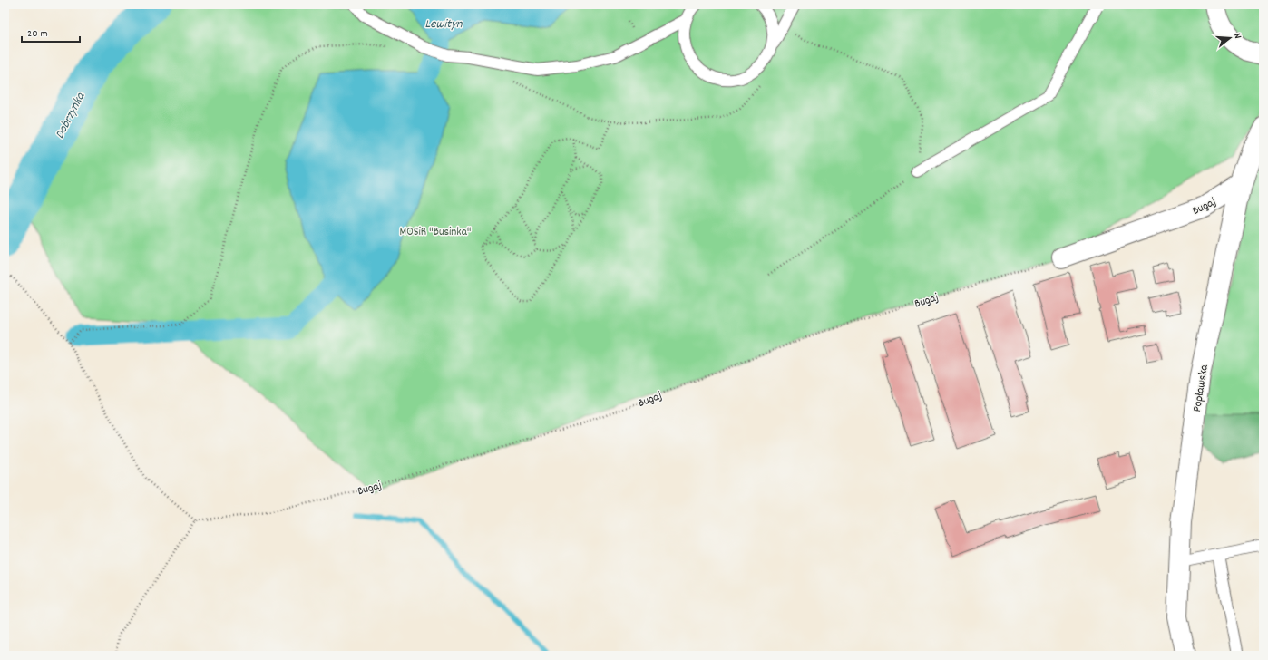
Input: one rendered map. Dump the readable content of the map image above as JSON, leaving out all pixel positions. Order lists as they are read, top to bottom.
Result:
{
  "streets": {
    "street": ["Bugaj", "Popławska"]
  },
  "crossings": [
    ["Bugaj", "Popławska"]
  ],
  "water": ["Lewityn", "Dobrzynka"],
  "parks": ["MOSiR \"Businka\""],
  "scale_bar": "20 m",
  "north": "right"
}
